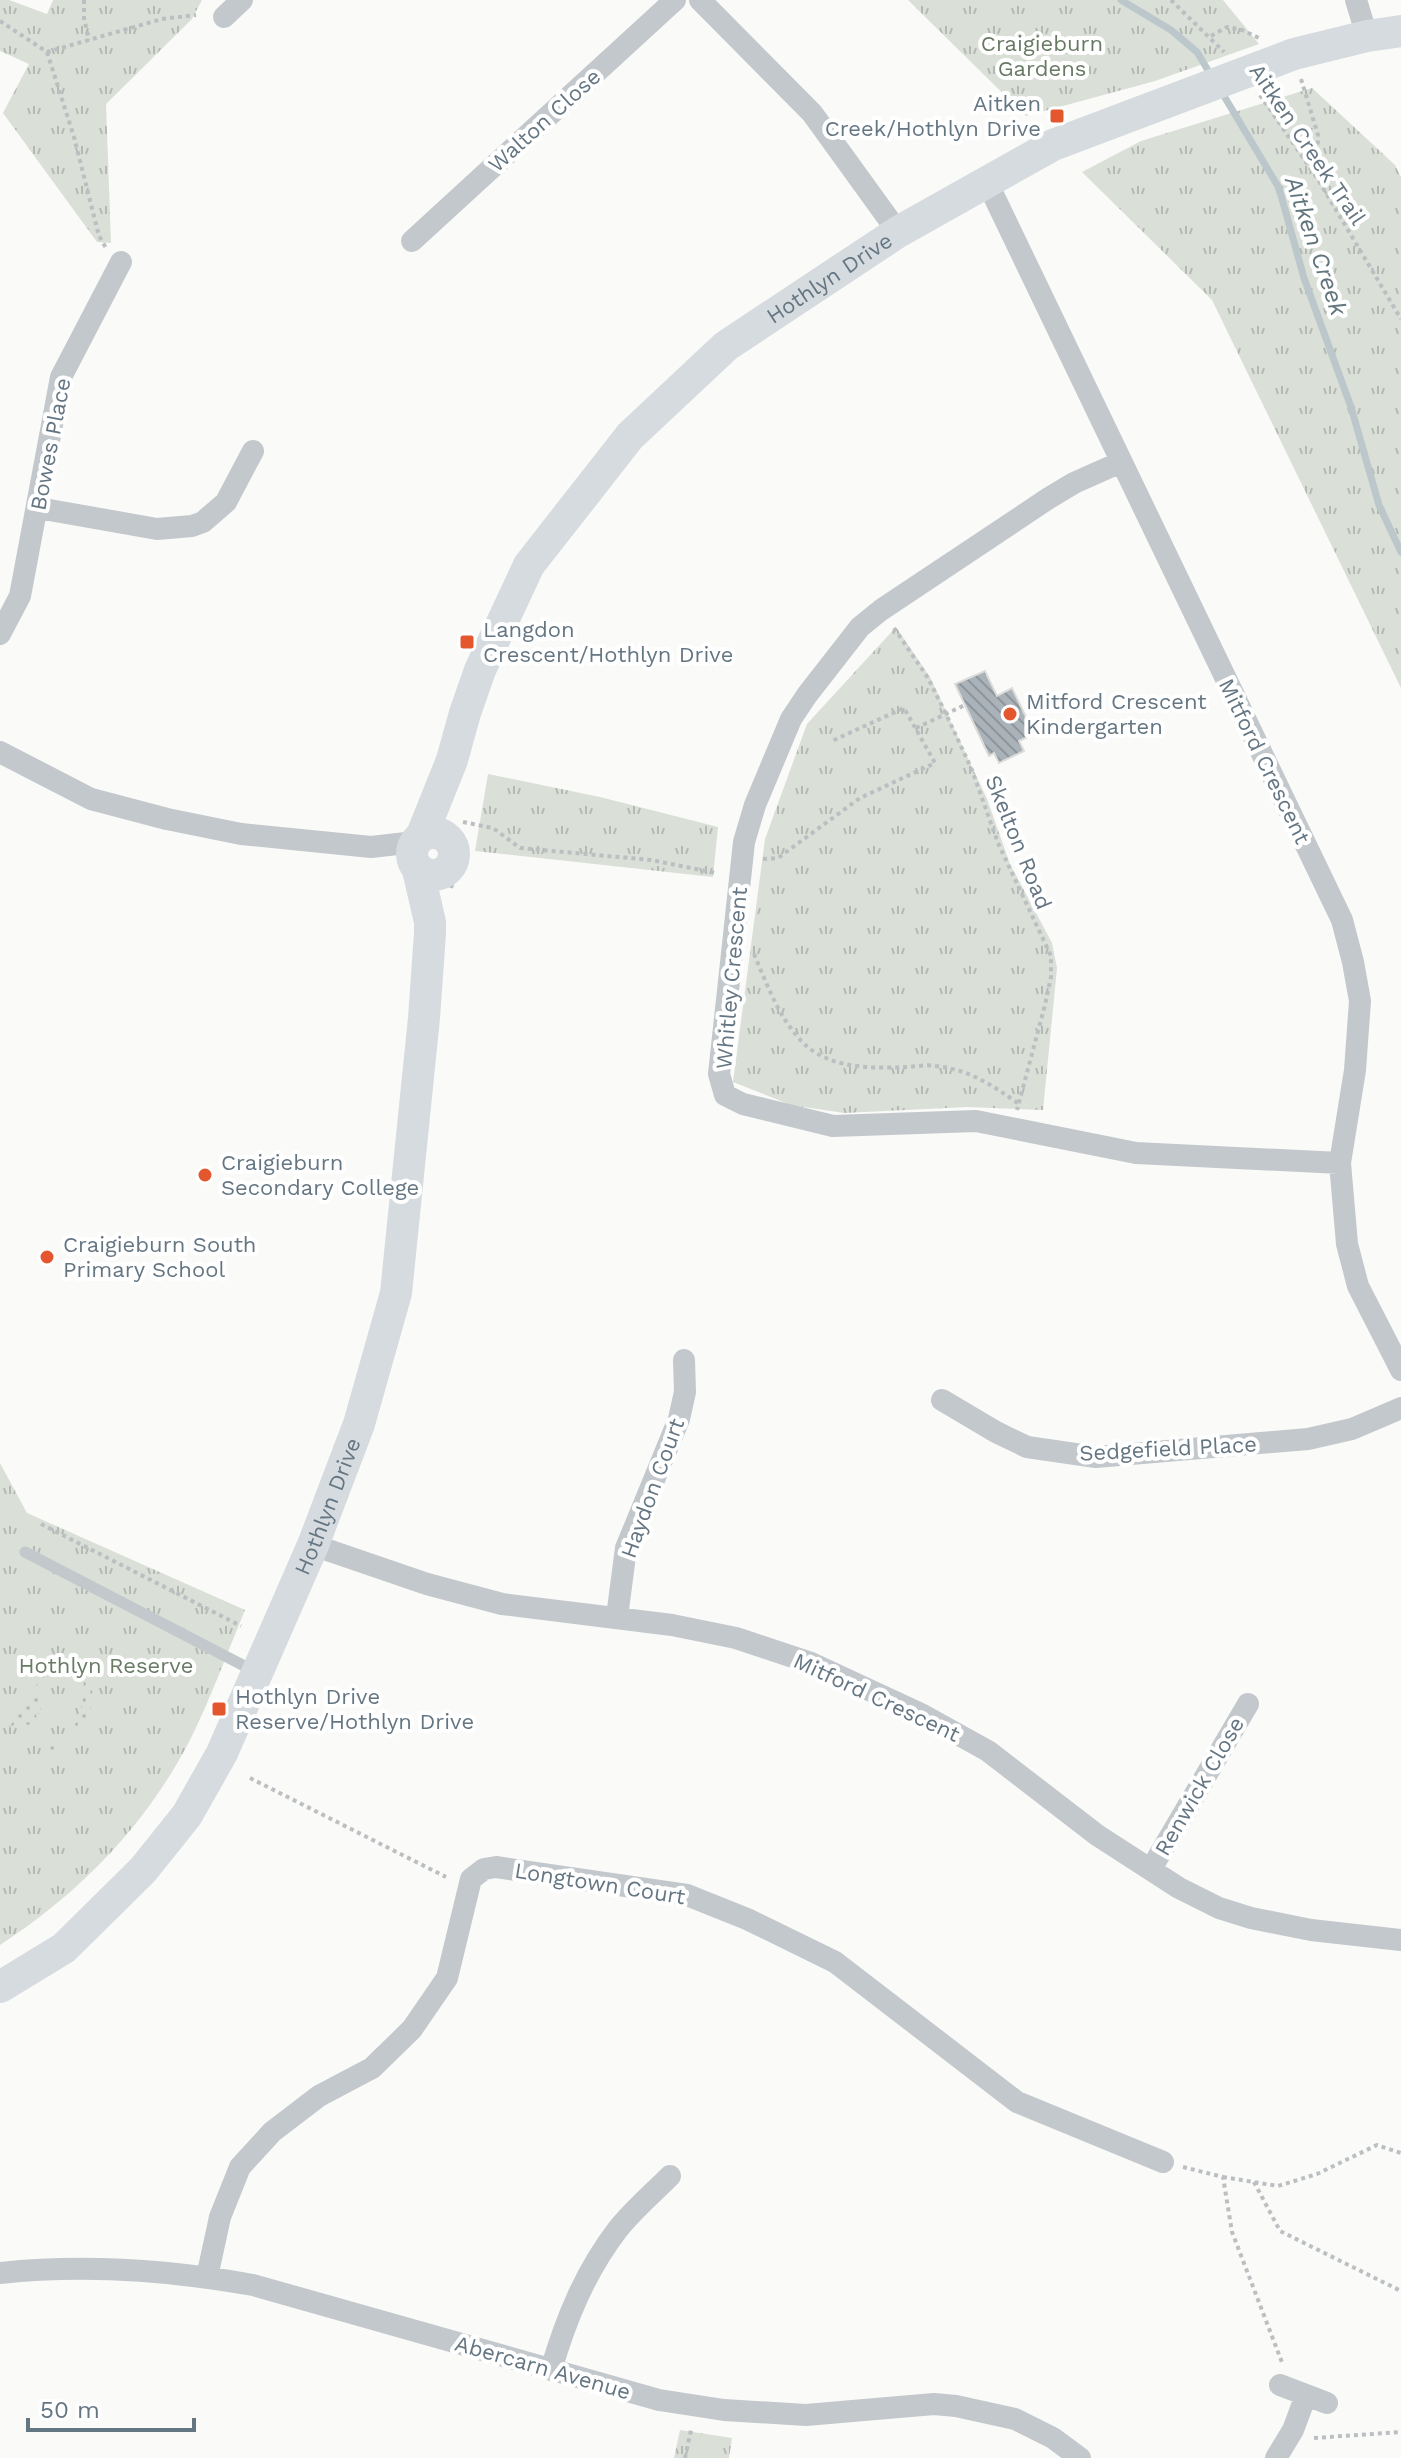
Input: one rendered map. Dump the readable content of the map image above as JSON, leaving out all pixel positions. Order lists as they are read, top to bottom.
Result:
{
  "streets": {
    "street": [
      "Walton Close",
      "Hothlyn Drive",
      "Bowes Place",
      "Mitford Crescent",
      "Whitley Crescent",
      "Sedgefield Place",
      "Haydon Court",
      "Renwick Close",
      "Longtown Court",
      "Abercarn Avenue"
    ],
    "path": ["Aitken Creek Trail", "Skelton Road"]
  },
  "crossings": [
    ["Hothlyn Drive", "Mitford Crescent"],
    ["Mitford Crescent", "Whitley Crescent"],
    ["Mitford Crescent", "Haydon Court"],
    ["Mitford Crescent", "Renwick Close"],
    ["Skelton Road", "Whitley Crescent"],
    ["Longtown Court", "Abercarn Avenue"]
  ],
  "water": ["Aitken Creek"],
  "parks": ["Craigieburn Gardens", "Hothlyn Reserve"],
  "places": {
    "transit": ["Aitken Creek/Hothlyn Drive", "Langdon Crescent/Hothlyn Drive", "Hothlyn Drive Reserve/Hothlyn Drive"],
    "other": ["Mitford Crescent Kindergarten", "Craigieburn Secondary College", "Craigieburn South Primary School"]
  },
  "scale_bar": "50 m"
}
